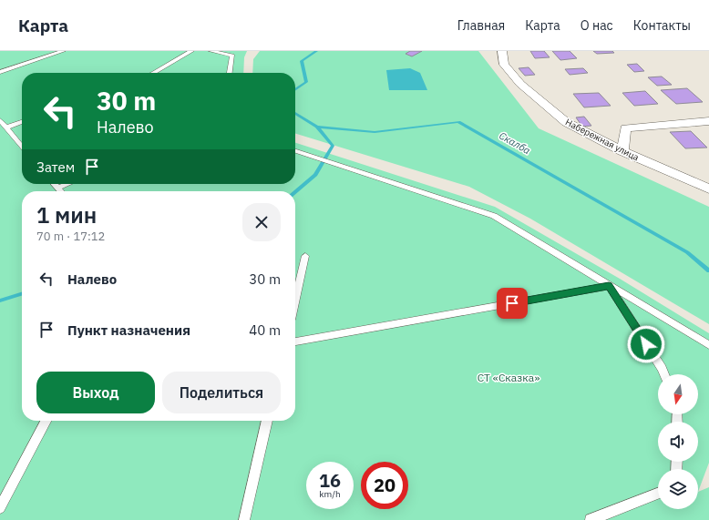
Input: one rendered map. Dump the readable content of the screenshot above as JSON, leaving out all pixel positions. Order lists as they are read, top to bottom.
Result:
{
  "streets": {
    "street": ["Набережная улица"]
  },
  "water": ["Скалба"],
  "parks": ["СТ «Сказка»"],
  "north": "bottom",
  "page": {
    "header": "Карта",
    "nav": [
      "Главная",
      "Карта",
      "О нас",
      "Контакты"
    ],
    "turn": ["30 m", "Налево"],
    "then": "Затем",
    "heading": ["1 мин", "70 m · 17:12"],
    "list": [
      {
        "name": "Налево",
        "value": "30 m"
      },
      {
        "name": "Пункт назначения",
        "value": "40 m"
      }
    ],
    "buttons": ["Выход", "Поделиться"],
    "speed": "16 km/h",
    "limit": "20"
  }
}
